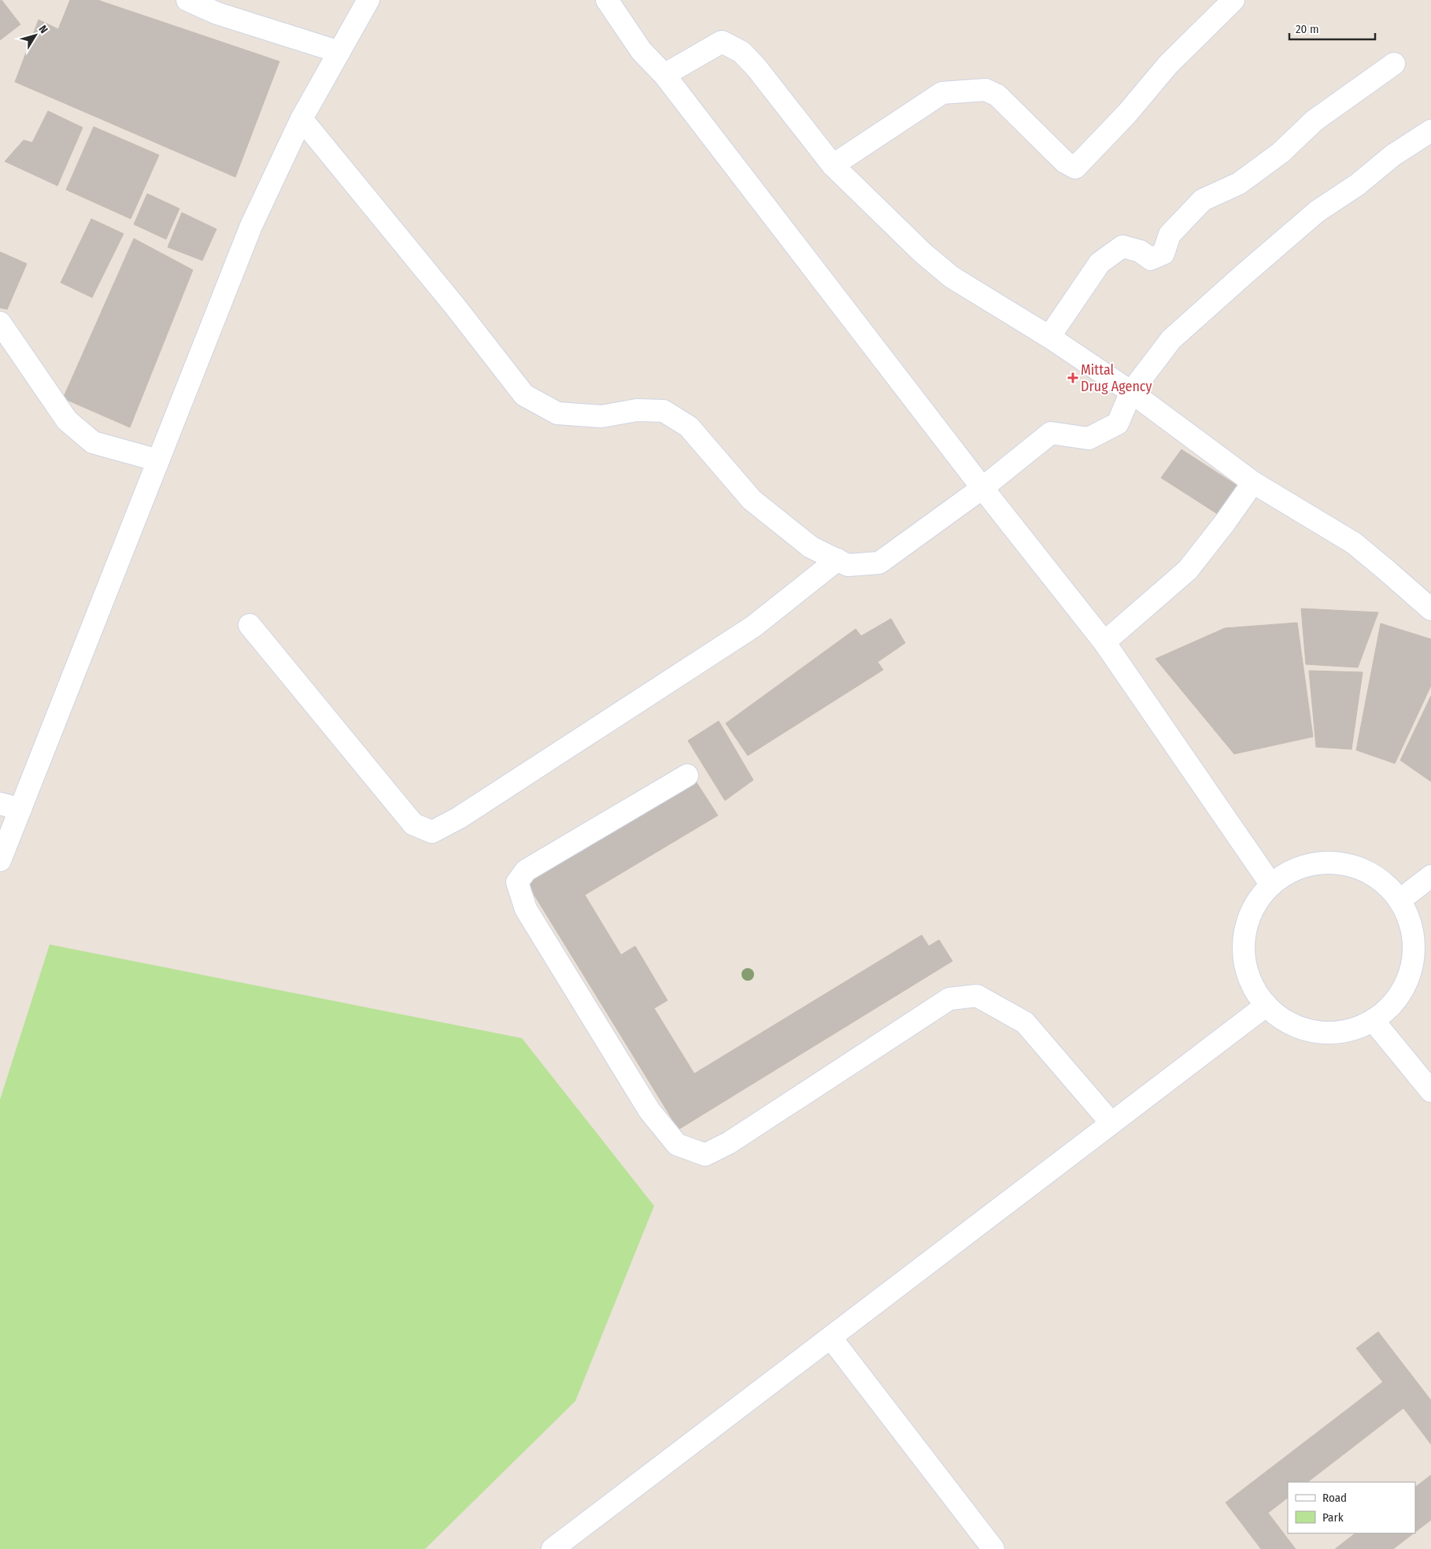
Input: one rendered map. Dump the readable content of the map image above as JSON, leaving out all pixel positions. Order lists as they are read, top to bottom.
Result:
{
  "places": {
    "health": ["Mittal Drug Agency"]
  },
  "legend": ["Road", "Park"],
  "scale_bar": "20 m",
  "north": "top right"
}
